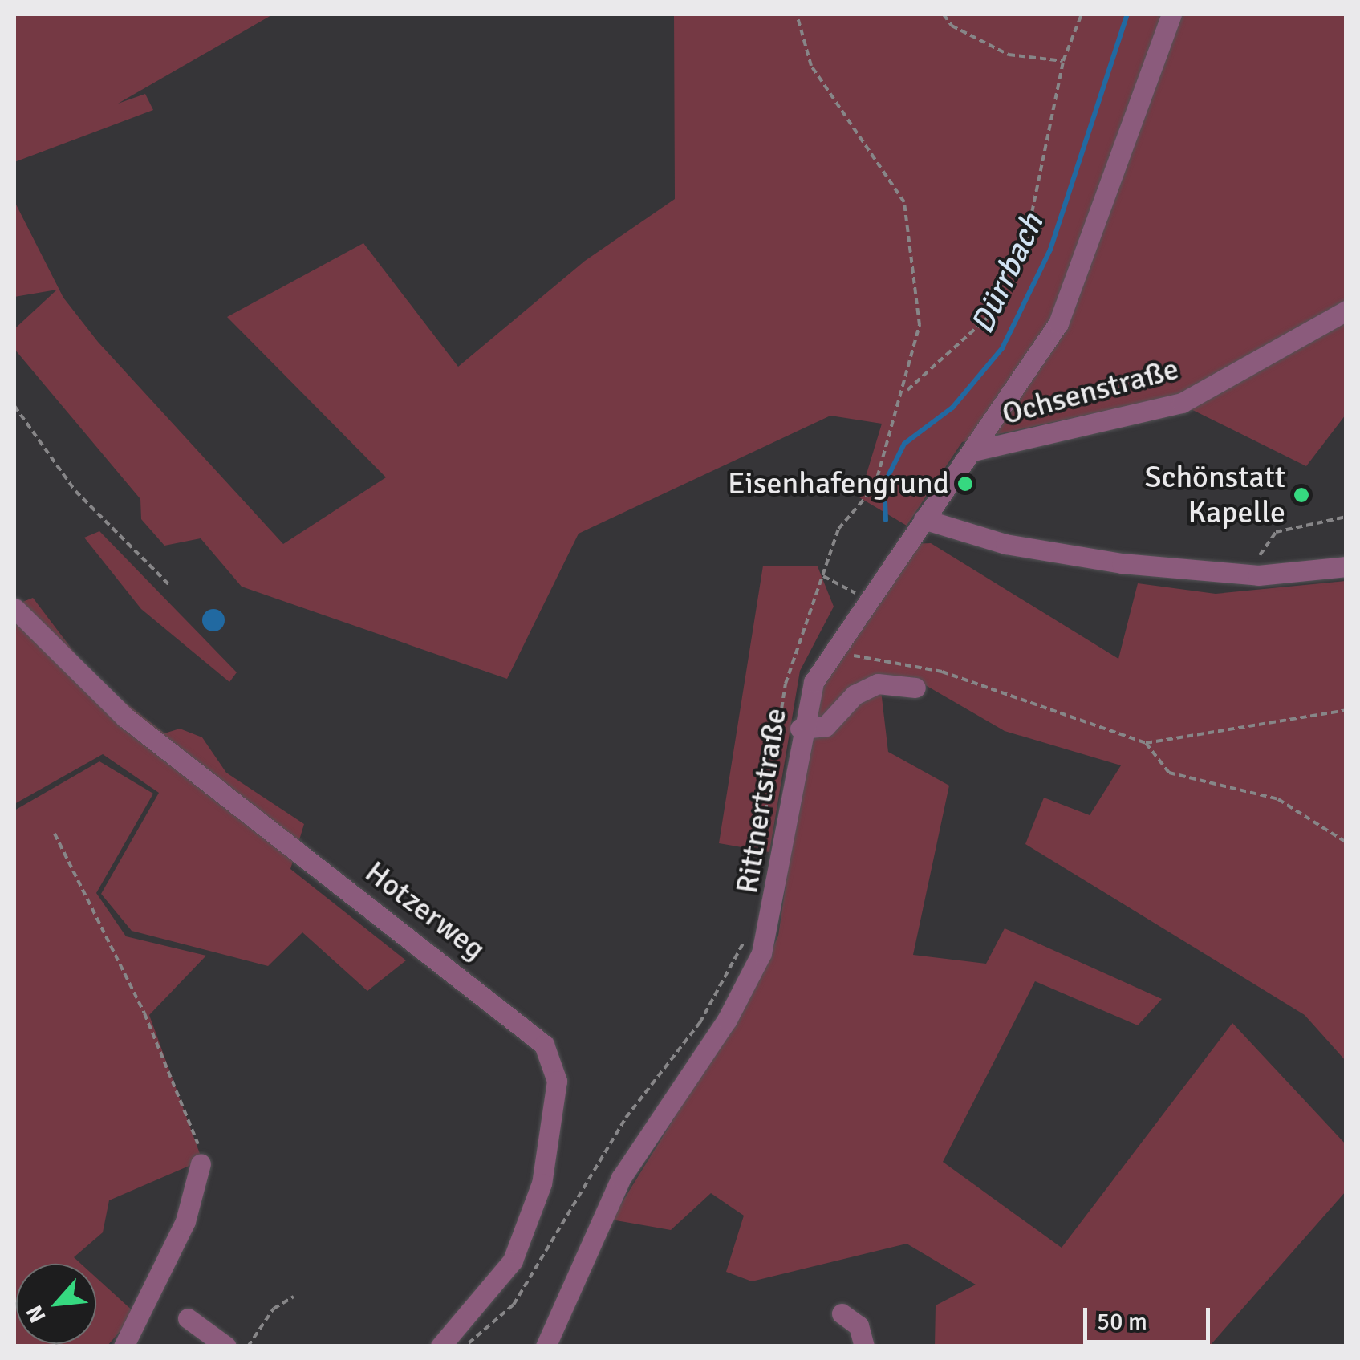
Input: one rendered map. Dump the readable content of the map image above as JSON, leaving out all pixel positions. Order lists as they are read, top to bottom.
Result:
{
  "streets": {
    "street": ["Ochsenstraße", "Rittnertstraße", "Hotzerweg"]
  },
  "crossings": [
    ["Ochsenstraße", "Rittnertstraße"]
  ],
  "water": ["Dürrbach"],
  "places": ["Eisenhafengrund", "Schönstatt Kapelle"],
  "scale_bar": "50 m",
  "north": "bottom left"
}
